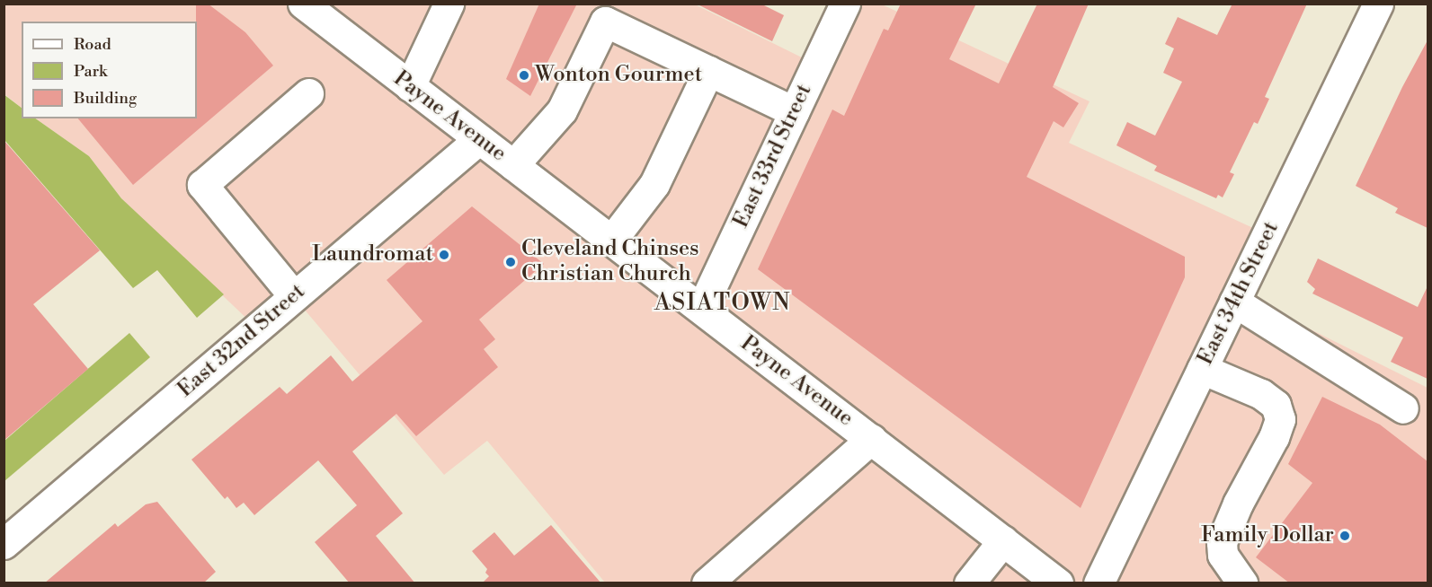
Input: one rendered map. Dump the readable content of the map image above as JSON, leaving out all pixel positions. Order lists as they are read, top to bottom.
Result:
{
  "streets": {
    "street": [
      "Payne Avenue",
      "East 33rd Street",
      "East 34th Street",
      "East 32nd Street"
    ]
  },
  "crossings": [
    ["Payne Avenue", "East 33rd Street"],
    ["Payne Avenue", "East 32nd Street"]
  ],
  "districts": ["ASIATOWN"],
  "places": [
    "Wonton Gourmet",
    "Laundromat",
    "Cleveland Chinses Christian Church",
    "Family Dollar"
  ],
  "legend": ["Road", "Park", "Building"]
}
